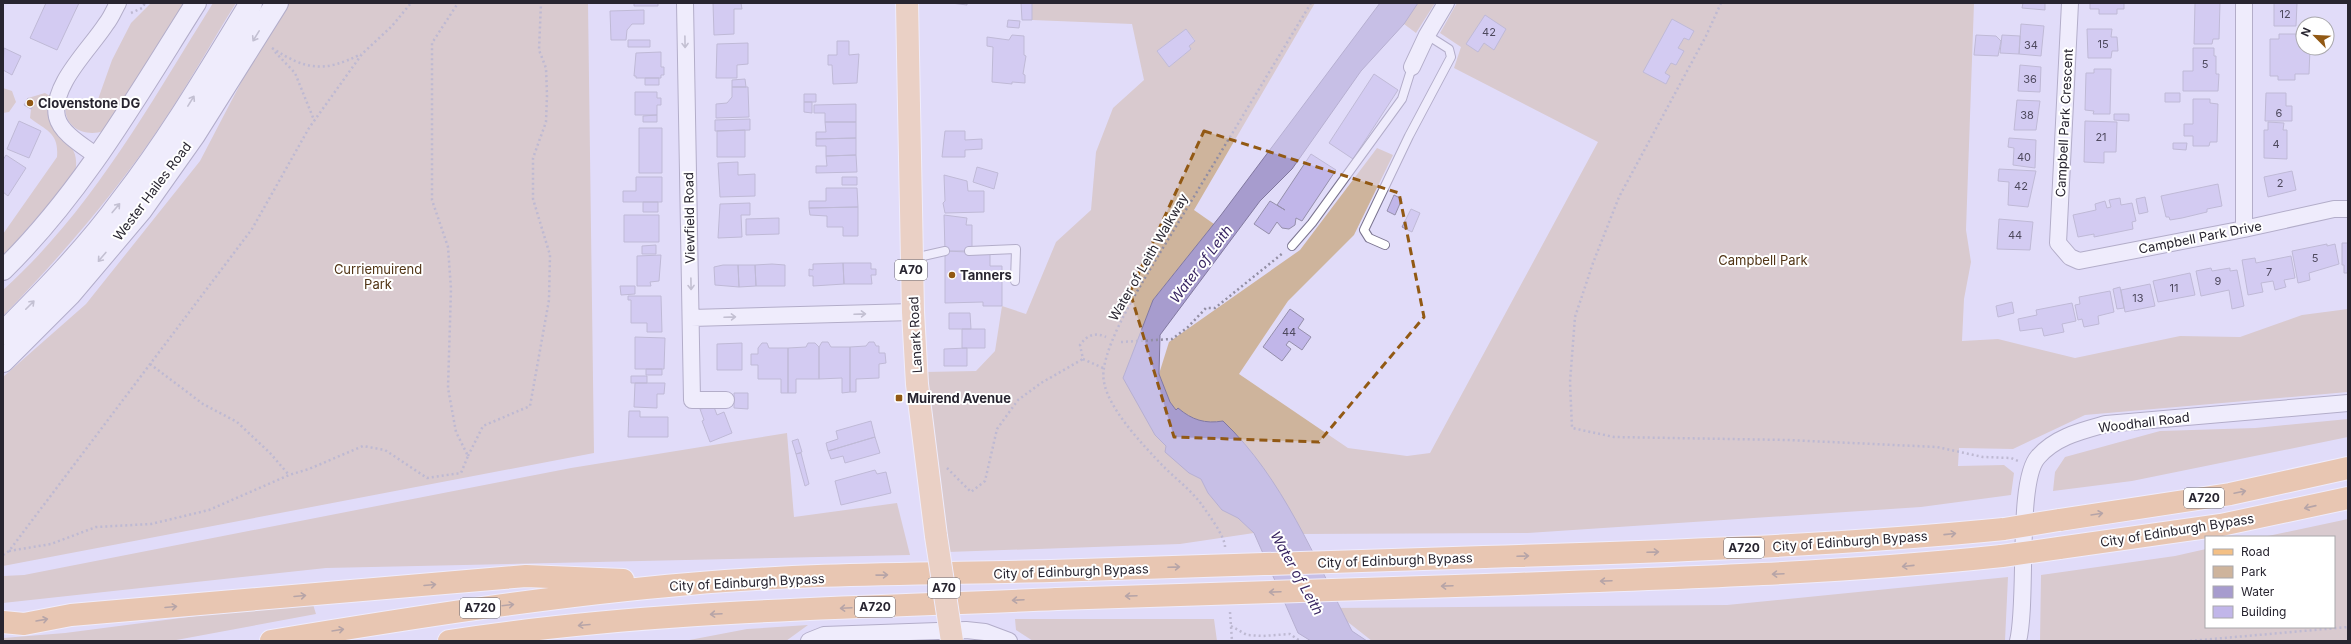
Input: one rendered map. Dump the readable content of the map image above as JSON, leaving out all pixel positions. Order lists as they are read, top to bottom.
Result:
{
  "streets": {
    "highway": ["A720", "City of Edinburgh Bypass"],
    "main road": ["Wester Hailes Road", "A70", "Lanark Road"],
    "street": [
      "Campbell Park Crescent",
      "Viewfield Road",
      "Campbell Park Drive",
      "Woodhall Road"
    ],
    "path": ["Water of Leith Walkway"]
  },
  "crossings": [
    ["Campbell Park Crescent", "Campbell Park Drive"]
  ],
  "one_way": ["Viewfield Road"],
  "water": ["Water of Leith"],
  "parks": ["Campbell Park", "Curriemuirend Park"],
  "places": {
    "other": ["Clovenstone DG", "Tanners"],
    "transit": ["Muirend Avenue"]
  },
  "house_numbers": [
    "12",
    "42",
    "15",
    "34",
    "5",
    "36",
    "6",
    "38",
    "21",
    "4",
    "40",
    "2",
    "42",
    "44",
    "5",
    "7",
    "9",
    "11",
    "13",
    "44"
  ],
  "legend": [
    "Road",
    "Park",
    "Water",
    "Building"
  ],
  "north": "top left"
}
